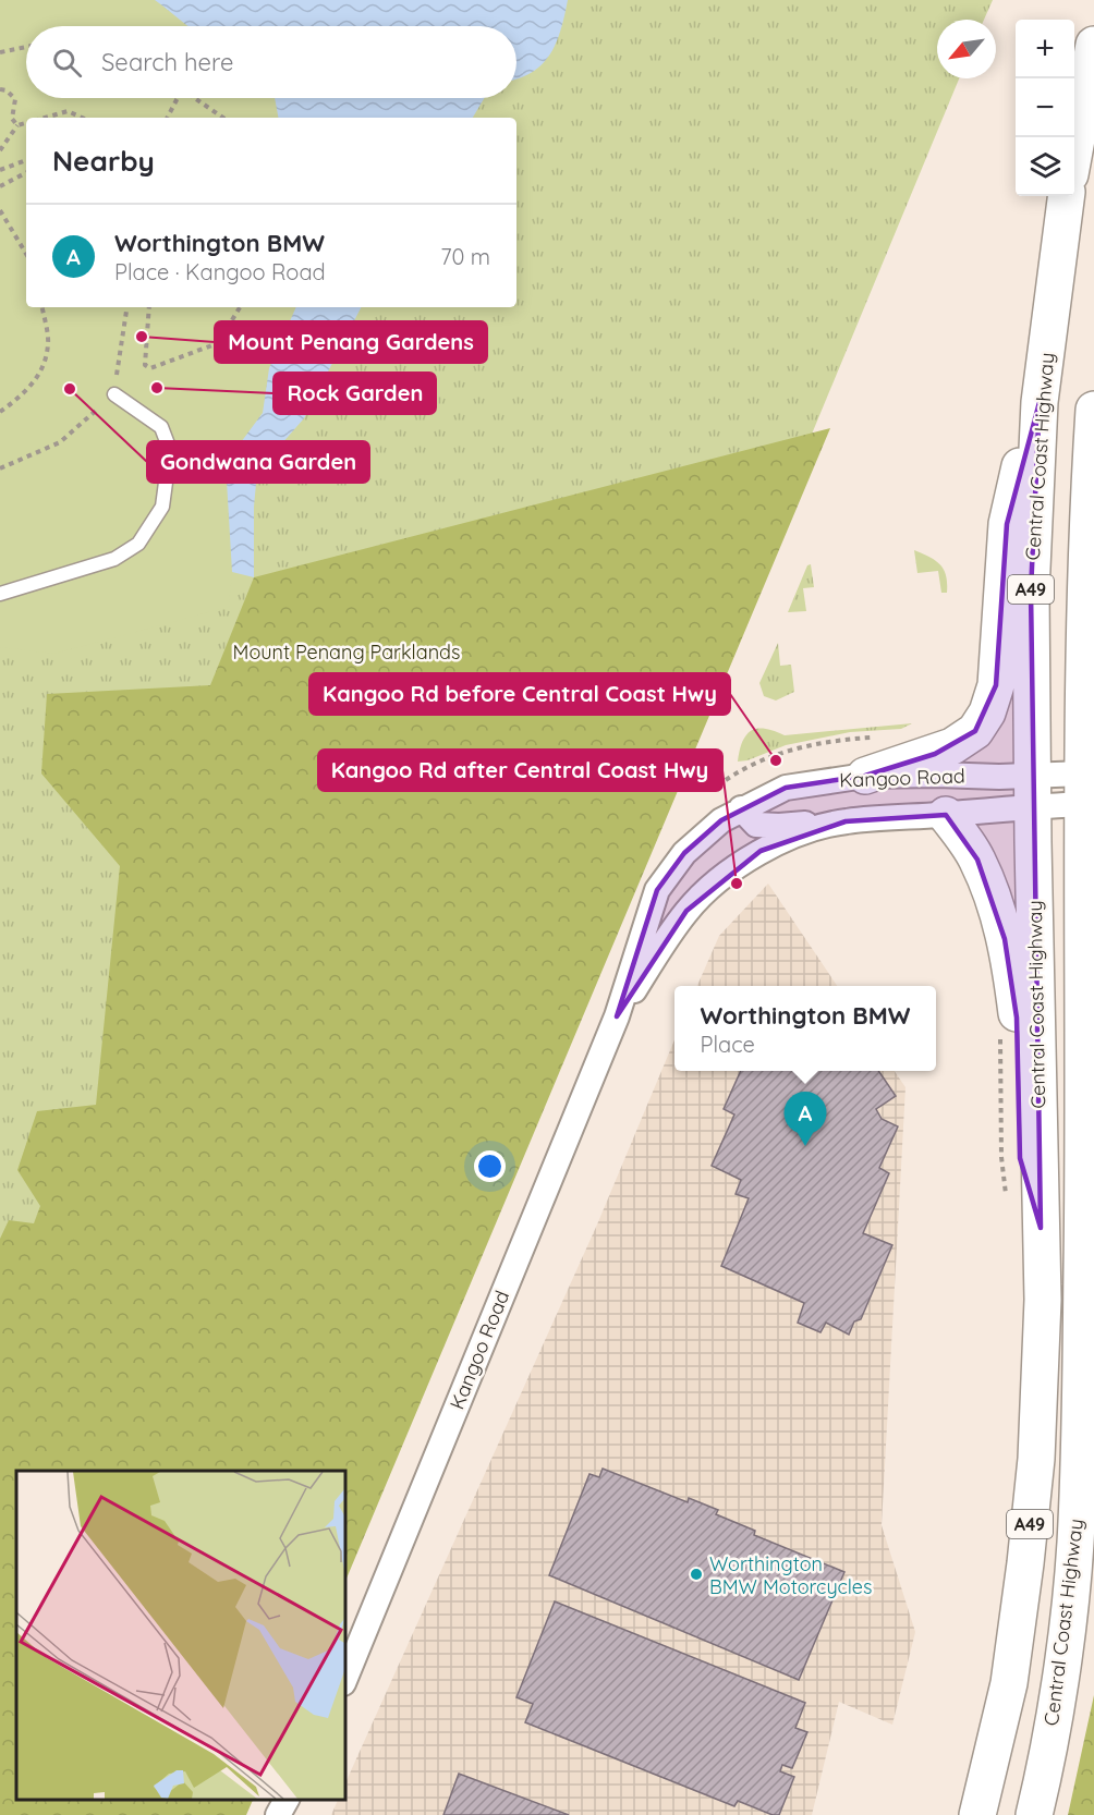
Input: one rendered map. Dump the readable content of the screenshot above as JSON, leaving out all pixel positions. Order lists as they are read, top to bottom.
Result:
{
  "streets": {
    "highway": ["Central Coast Highway", "A49"],
    "street": ["Kangoo Road"]
  },
  "crossings": [
    ["Central Coast Highway", "Kangoo Road"]
  ],
  "parks": ["Mount Penang Parklands"],
  "places": [
    "Mount Penang Gardens",
    "Rock Garden",
    "Gondwana Garden",
    "Kangoo Rd before Central Coast Hwy",
    "Kangoo Rd after Central Coast Hwy",
    "Worthington BMW Motorcycles"
  ],
  "north": "bottom left",
  "page": {
    "map_buttons": ["+", "−"],
    "search": "Search here",
    "heading": "Nearby",
    "list": [
      {
        "mark": "A",
        "name": "Worthington BMW",
        "note": "Place · Kangoo Road",
        "value": "70 m"
      }
    ],
    "popup": ["Worthington BMW", "Place"],
    "pins": "A"
  }
}
